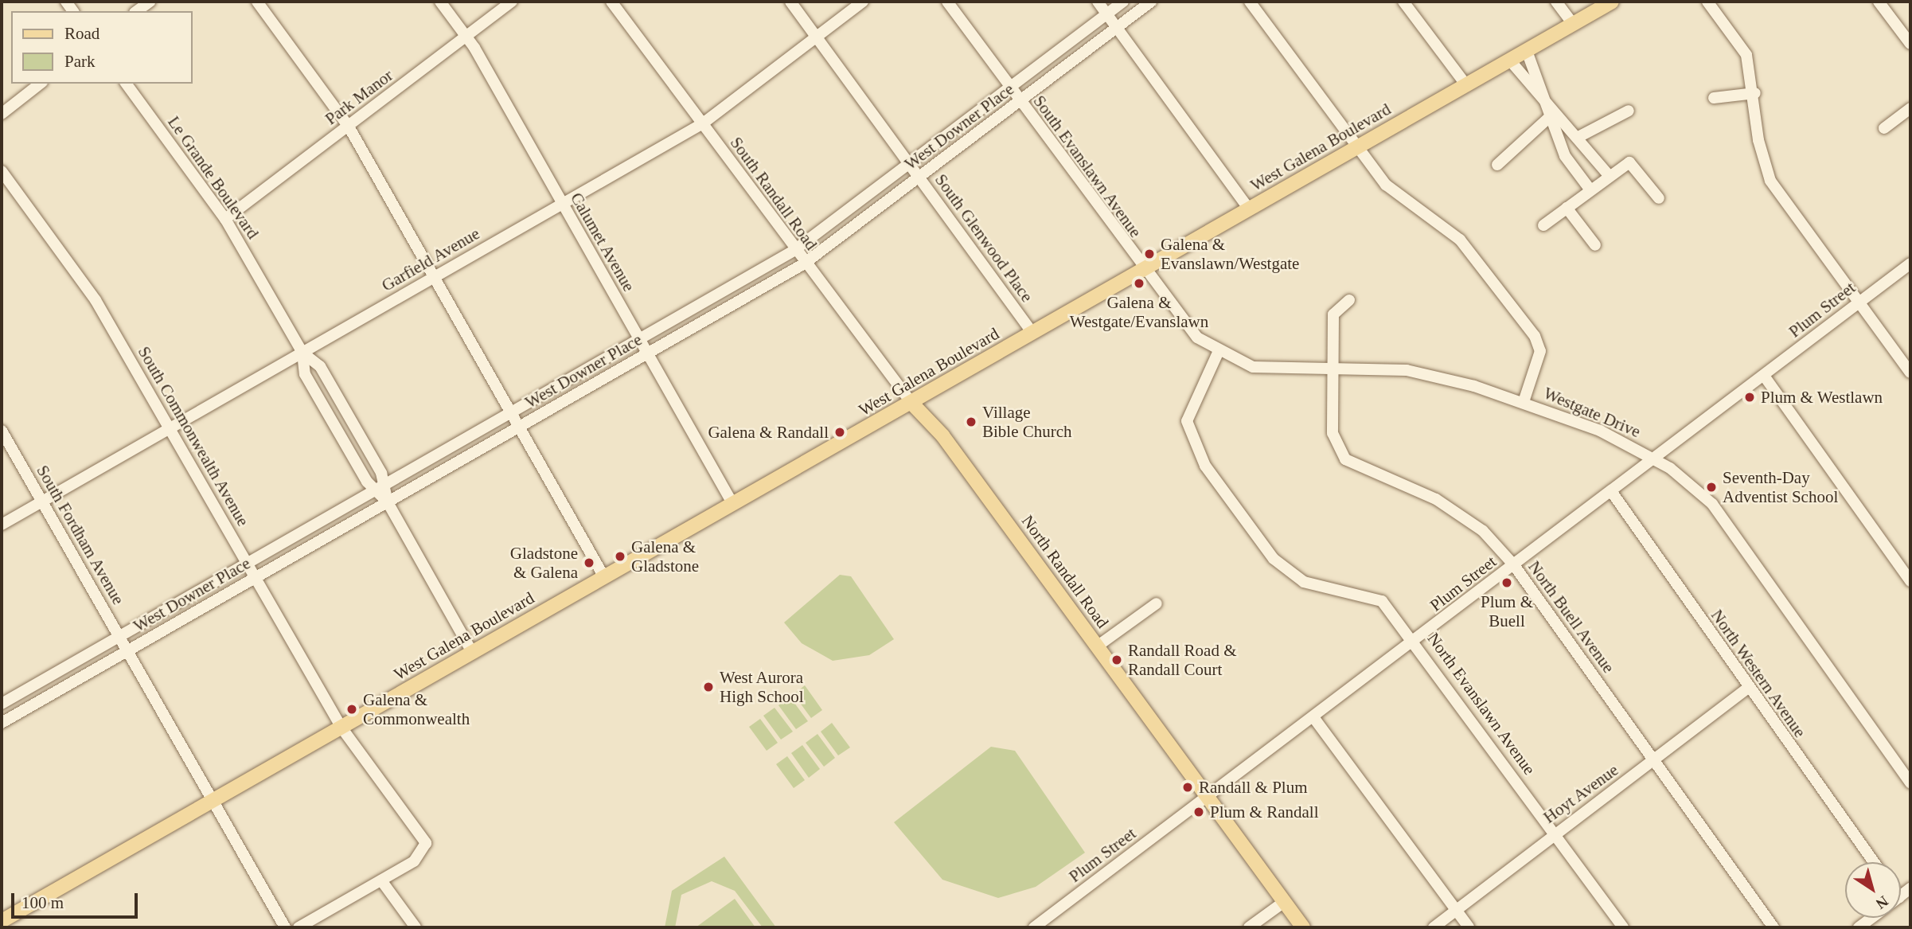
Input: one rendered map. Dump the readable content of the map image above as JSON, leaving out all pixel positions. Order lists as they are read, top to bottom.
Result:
{
  "streets": {
    "main road": ["West Galena Boulevard", "North Randall Road"],
    "street": [
      "Park Manor",
      "West Downer Place",
      "South Evanslawn Avenue",
      "Le Grande Boulevard",
      "South Randall Road",
      "South Glenwood Place",
      "Calumet Avenue",
      "Garfield Avenue",
      "Plum Street",
      "Westgate Drive",
      "South Commonwealth Avenue",
      "South Fordham Avenue",
      "North Buell Avenue",
      "North Western Avenue",
      "North Evanslawn Avenue",
      "Hoyt Avenue"
    ]
  },
  "crossings": [
    ["Park Manor", "Le Grande Boulevard"],
    ["Park Manor", "Calumet Avenue"],
    ["West Downer Place", "South Evanslawn Avenue"],
    ["West Downer Place", "Le Grande Boulevard"],
    ["West Downer Place", "South Randall Road"],
    ["West Downer Place", "South Glenwood Place"],
    ["West Downer Place", "Calumet Avenue"],
    ["West Downer Place", "South Commonwealth Avenue"],
    ["West Downer Place", "South Fordham Avenue"],
    ["West Galena Boulevard", "South Evanslawn Avenue"],
    ["West Galena Boulevard", "Le Grande Boulevard"],
    ["West Galena Boulevard", "South Randall Road"],
    ["West Galena Boulevard", "South Glenwood Place"],
    ["West Galena Boulevard", "Calumet Avenue"],
    ["West Galena Boulevard", "Westgate Drive"],
    ["West Galena Boulevard", "South Commonwealth Avenue"],
    ["West Galena Boulevard", "South Fordham Avenue"],
    ["West Galena Boulevard", "North Randall Road"],
    ["South Evanslawn Avenue", "Westgate Drive"],
    ["Le Grande Boulevard", "Garfield Avenue"],
    ["South Randall Road", "Garfield Avenue"],
    ["South Randall Road", "North Randall Road"],
    ["South Glenwood Place", "Garfield Avenue"],
    ["Calumet Avenue", "Garfield Avenue"],
    ["Garfield Avenue", "South Commonwealth Avenue"],
    ["Garfield Avenue", "South Fordham Avenue"],
    ["Plum Street", "Westgate Drive"],
    ["Plum Street", "North Randall Road"],
    ["Plum Street", "North Buell Avenue"],
    ["Plum Street", "North Western Avenue"],
    ["Plum Street", "North Evanslawn Avenue"],
    ["Westgate Drive", "North Buell Avenue"],
    ["Westgate Drive", "North Evanslawn Avenue"],
    ["North Buell Avenue", "Hoyt Avenue"],
    ["North Western Avenue", "Hoyt Avenue"],
    ["North Evanslawn Avenue", "Hoyt Avenue"]
  ],
  "places": [
    "Galena & Evanslawn/Westgate",
    "Galena & Westgate/Evanslawn",
    "Plum & Westlawn",
    "Village Bible Church",
    "Galena & Randall",
    "Seventh-Day Adventist School",
    "Galena & Gladstone",
    "Gladstone & Galena",
    "Plum & Buell",
    "Randall Road & Randall Court",
    "West Aurora High School",
    "Galena & Commonwealth",
    "Randall & Plum",
    "Plum & Randall"
  ],
  "legend": ["Road", "Park"],
  "scale_bar": "100 m",
  "north": "bottom right"
}
